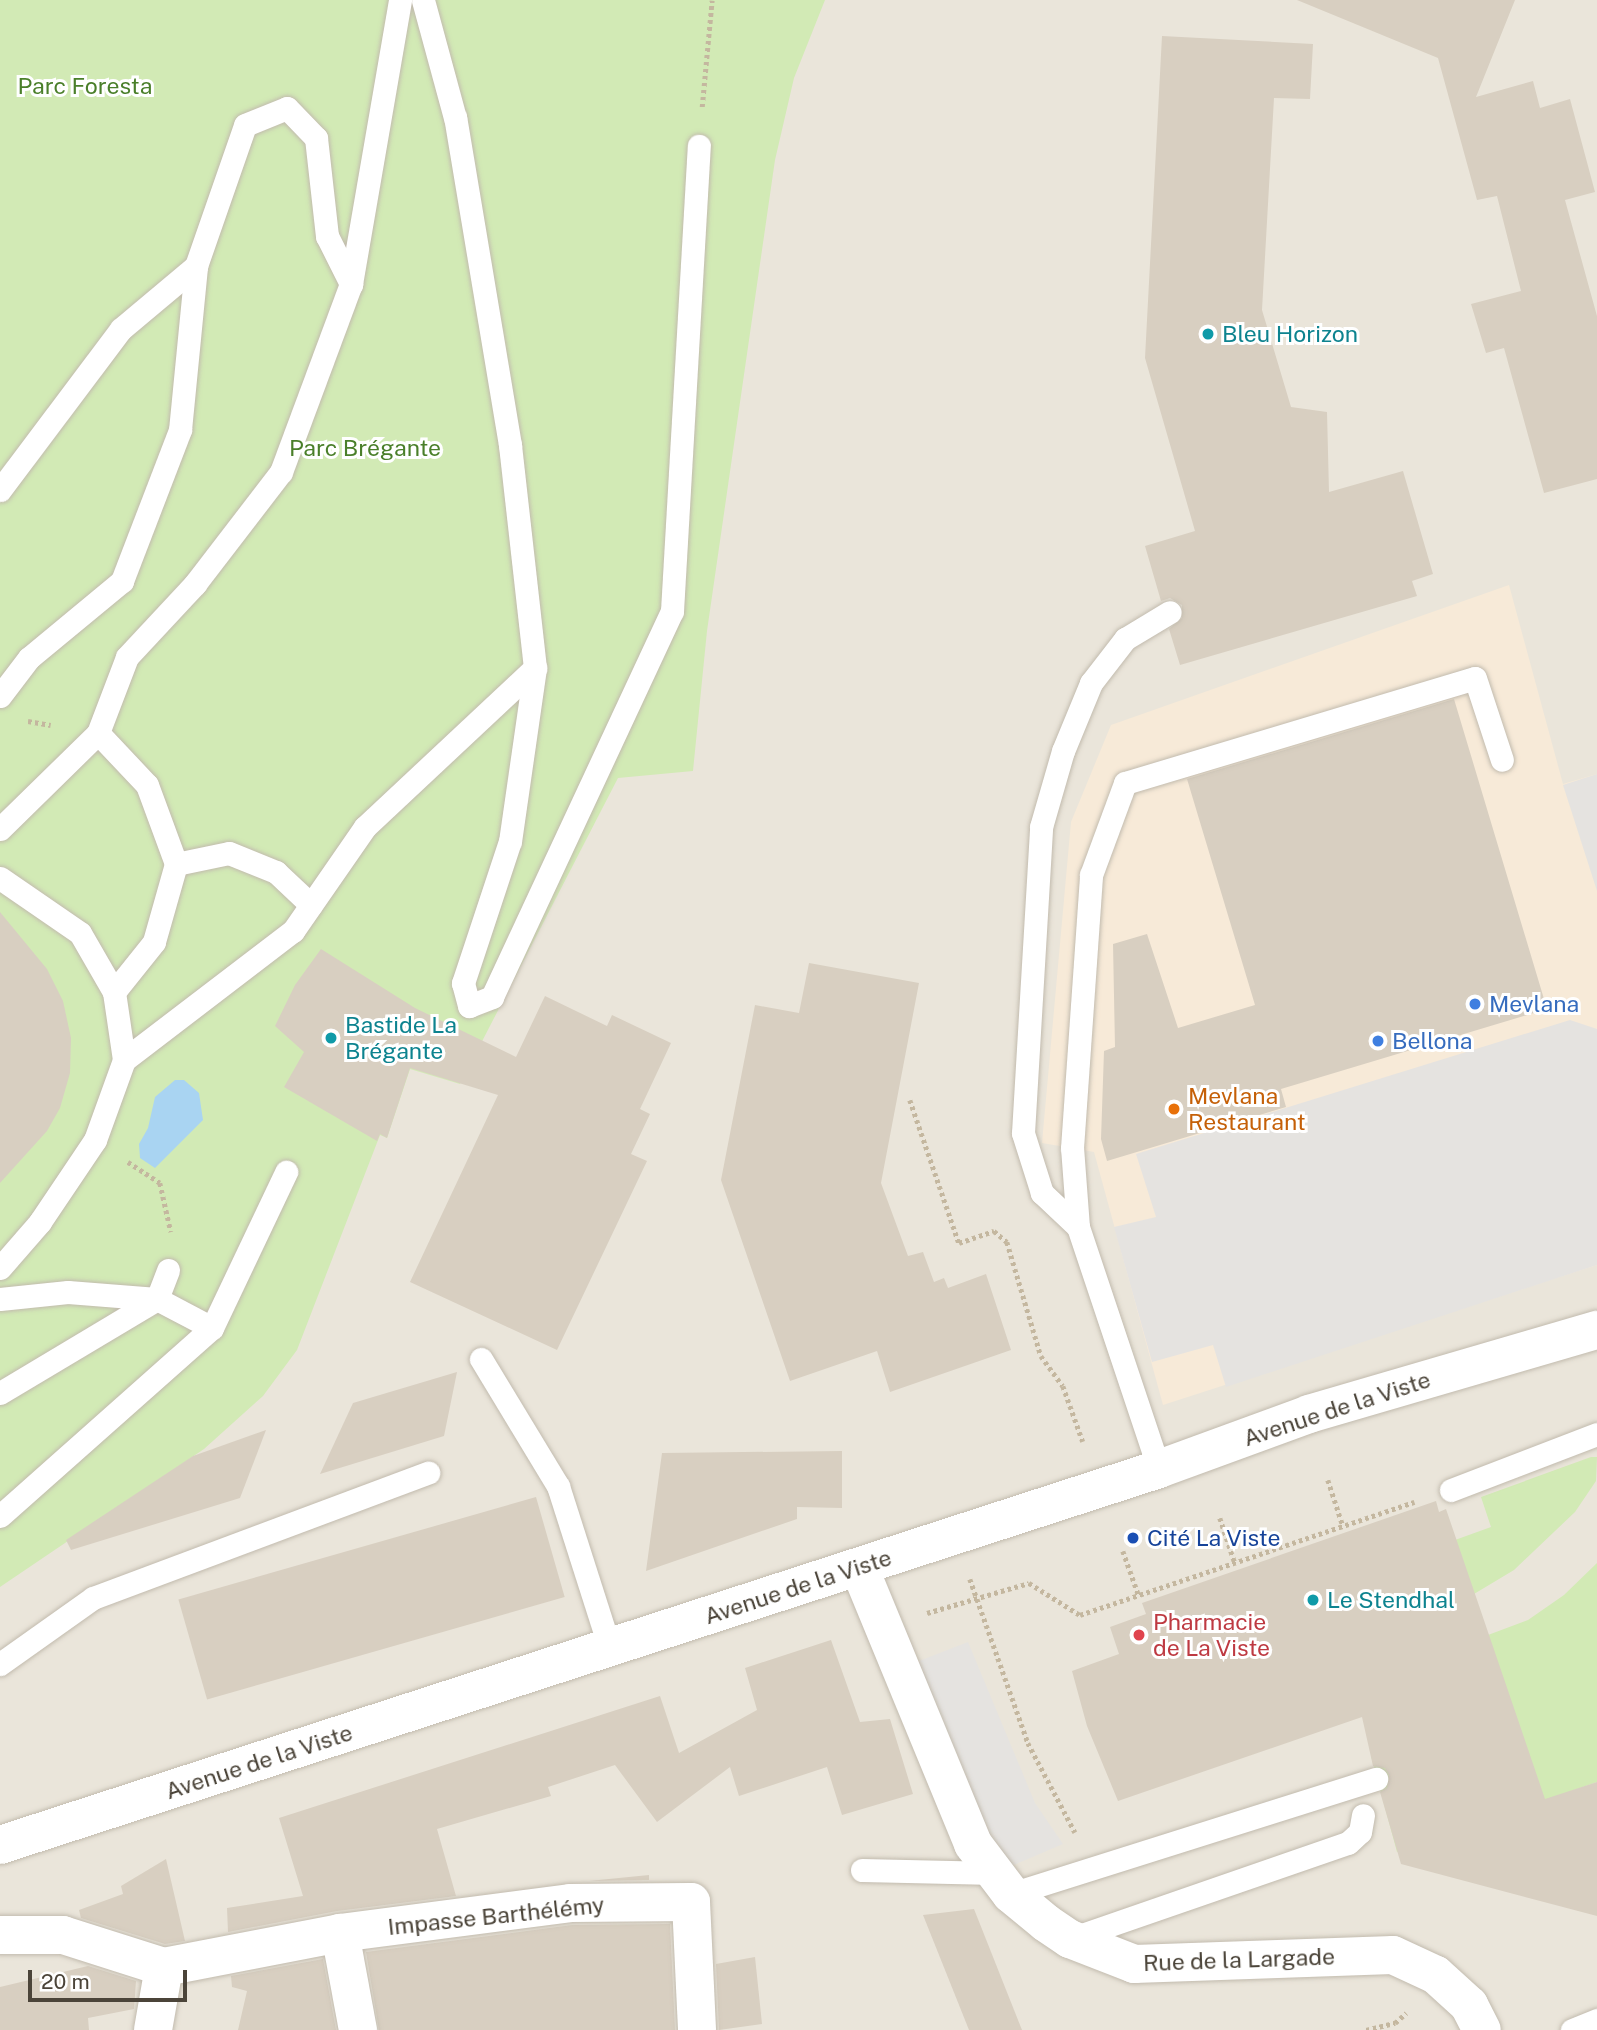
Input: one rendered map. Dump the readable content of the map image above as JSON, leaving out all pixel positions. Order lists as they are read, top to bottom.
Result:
{
  "streets": {
    "street": ["Avenue de la Viste", "Impasse Barthélémy", "Rue de la Largade"]
  },
  "crossings": [
    ["Avenue de la Viste", "Rue de la Largade"]
  ],
  "parks": ["Parc Foresta", "Parc Brégante"],
  "places": [
    "Bleu Horizon",
    "Mevlana",
    "Bastide La Brégante",
    "Bellona",
    "Mevlana Restaurant",
    "Cité La Viste",
    "Le Stendhal",
    "Pharmacie de La Viste"
  ],
  "scale_bar": "20 m"
}
